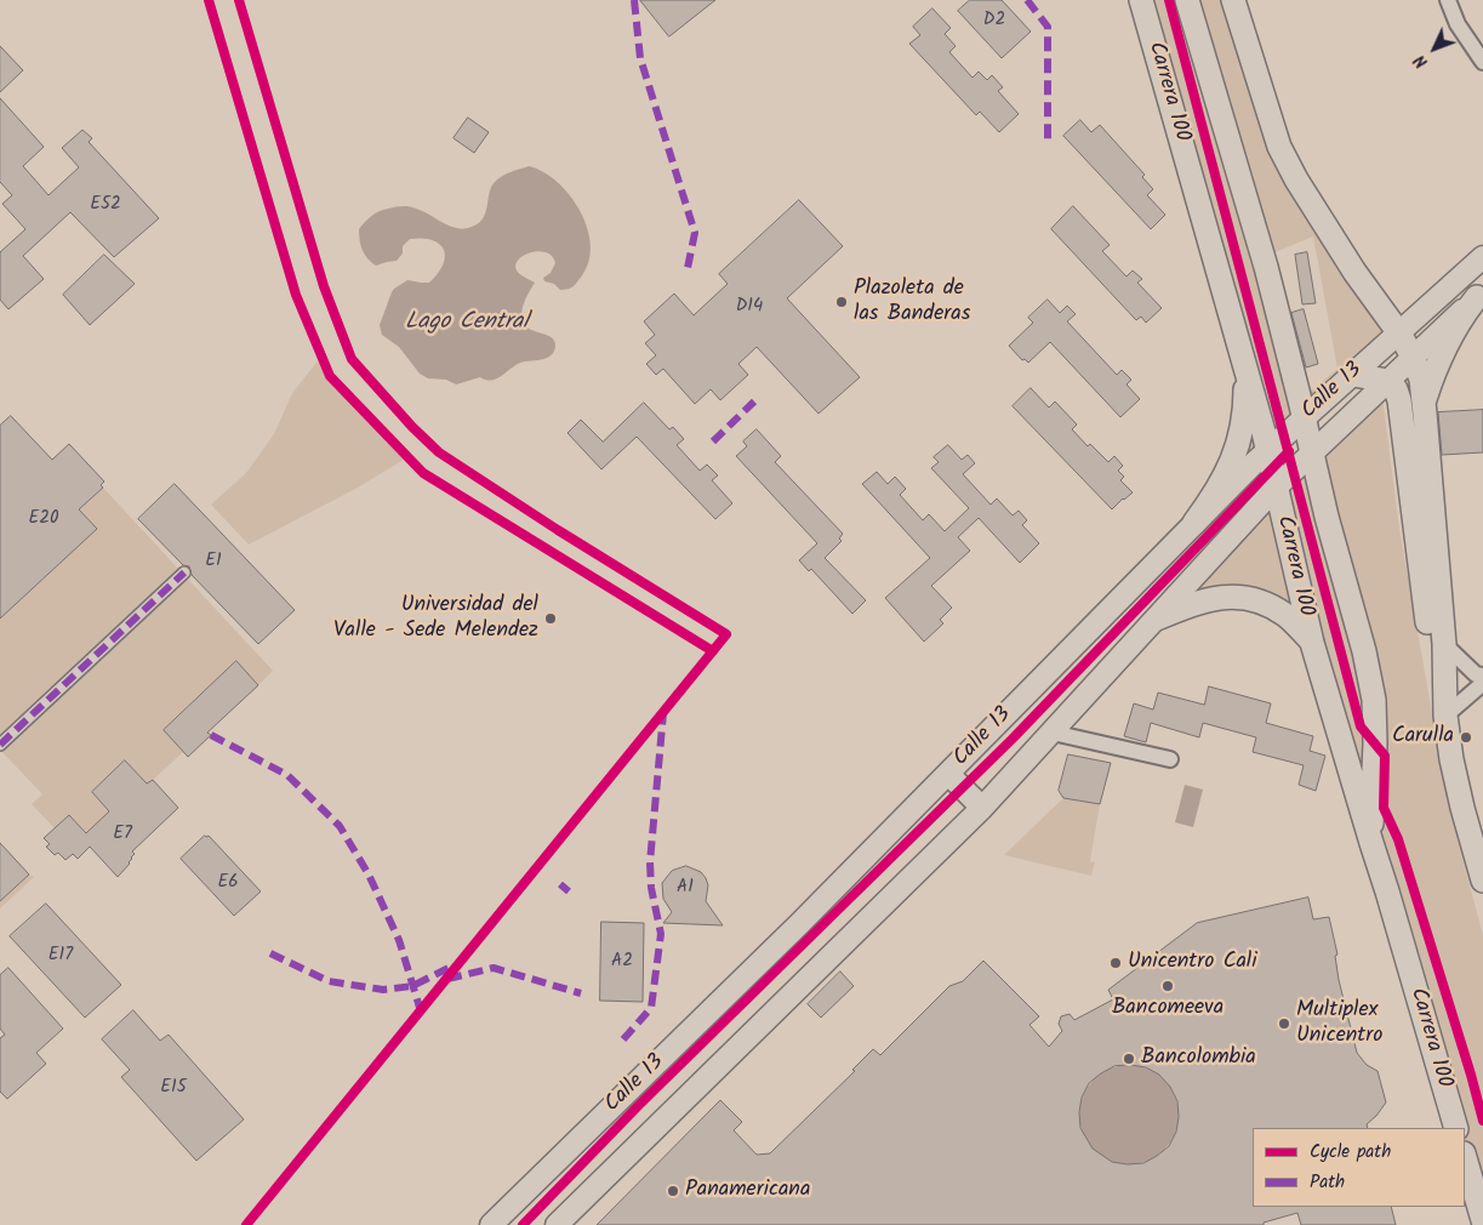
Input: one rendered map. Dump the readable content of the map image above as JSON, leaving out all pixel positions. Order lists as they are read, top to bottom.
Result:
{
  "streets": {
    "main road": ["Carrera 100", "Calle 13"]
  },
  "crossings": [
    ["Carrera 100", "Calle 13"]
  ],
  "water": ["Lago Central"],
  "places": [
    "Plazoleta de las Banderas",
    "Universidad del Valle - Sede Melendez",
    "Carulla",
    "Unicentro Cali",
    "Bancomeeva",
    "Multiplex Unicentro",
    "Bancolombia",
    "Panamericana"
  ],
  "house_numbers": [
    "D2",
    "E52",
    "D14",
    "E20",
    "E1",
    "E7",
    "E6",
    "A1",
    "E17",
    "A2",
    "E15"
  ],
  "legend": ["Cycle path", "Path"],
  "north": "bottom left"
}
